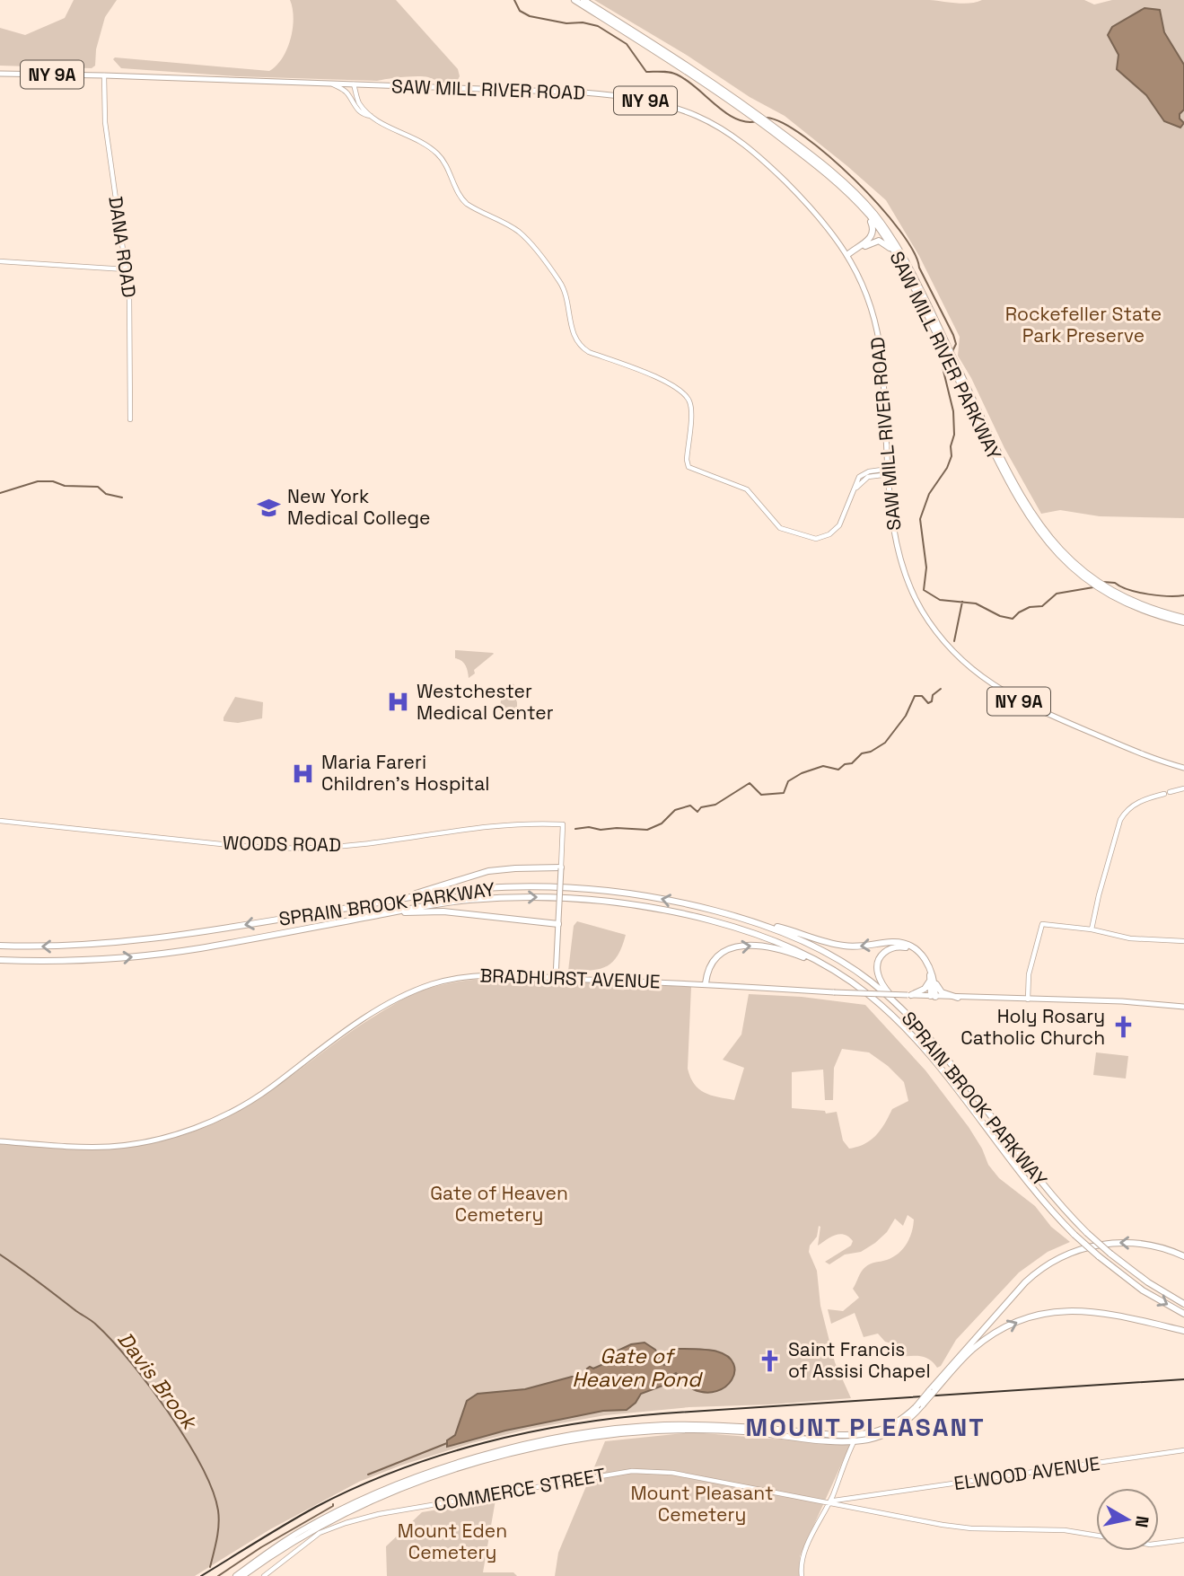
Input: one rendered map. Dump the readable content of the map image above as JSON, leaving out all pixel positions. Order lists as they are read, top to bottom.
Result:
{
  "streets": {
    "highway": ["SAW MILL RIVER PARKWAY", "SPRAIN BROOK PARKWAY"],
    "main road": ["NY 9A", "SAW MILL RIVER ROAD", "BRADHURST AVENUE"],
    "street": [
      "DANA ROAD",
      "WOODS ROAD",
      "ELWOOD AVENUE",
      "COMMERCE STREET"
    ]
  },
  "crossings": [
    ["NY 9A", "SAW MILL RIVER ROAD"],
    ["NY 9A", "DANA ROAD"],
    ["ELWOOD AVENUE", "COMMERCE STREET"]
  ],
  "districts": ["MOUNT PLEASANT"],
  "water": ["Gate of Heaven Pond", "Davis Brook"],
  "parks": [
    "Rockefeller State Park Preserve",
    "Gate of Heaven Cemetery",
    "Mount Pleasant Cemetery",
    "Mount Eden Cemetery"
  ],
  "places": {
    "school or university": ["New York Medical College"],
    "hospital": ["Westchester Medical Center", "Maria Fareri Children's Hospital"],
    "church": ["Holy Rosary Catholic Church", "Saint Francis of Assisi Chapel"]
  },
  "north": "right"
}
